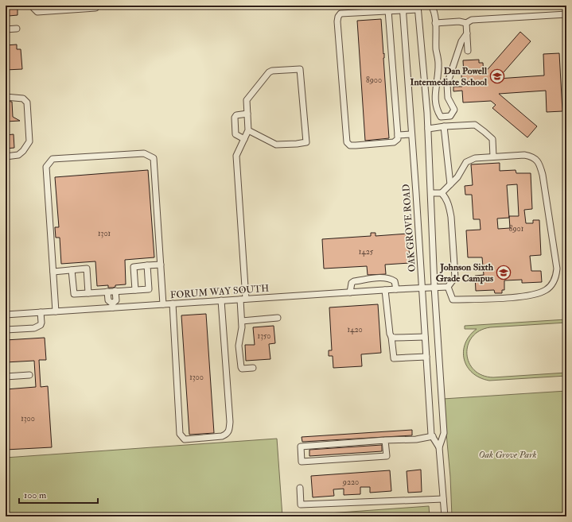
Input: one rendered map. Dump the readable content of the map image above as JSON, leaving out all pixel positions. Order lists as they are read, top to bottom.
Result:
{
  "streets": {
    "street": ["OAK GROVE ROAD", "FORUM WAY SOUTH"]
  },
  "crossings": [
    ["OAK GROVE ROAD", "FORUM WAY SOUTH"]
  ],
  "parks": ["Oak Grove Park"],
  "places": {
    "school or university": ["Dan Powell Intermediate School", "Johnson Sixth Grade Campus"]
  },
  "house_numbers": [
    "8900",
    "8901",
    "1301",
    "1425",
    "1420",
    "1350",
    "1300",
    "1300",
    "9220"
  ],
  "scale_bar": "100 m"
}
